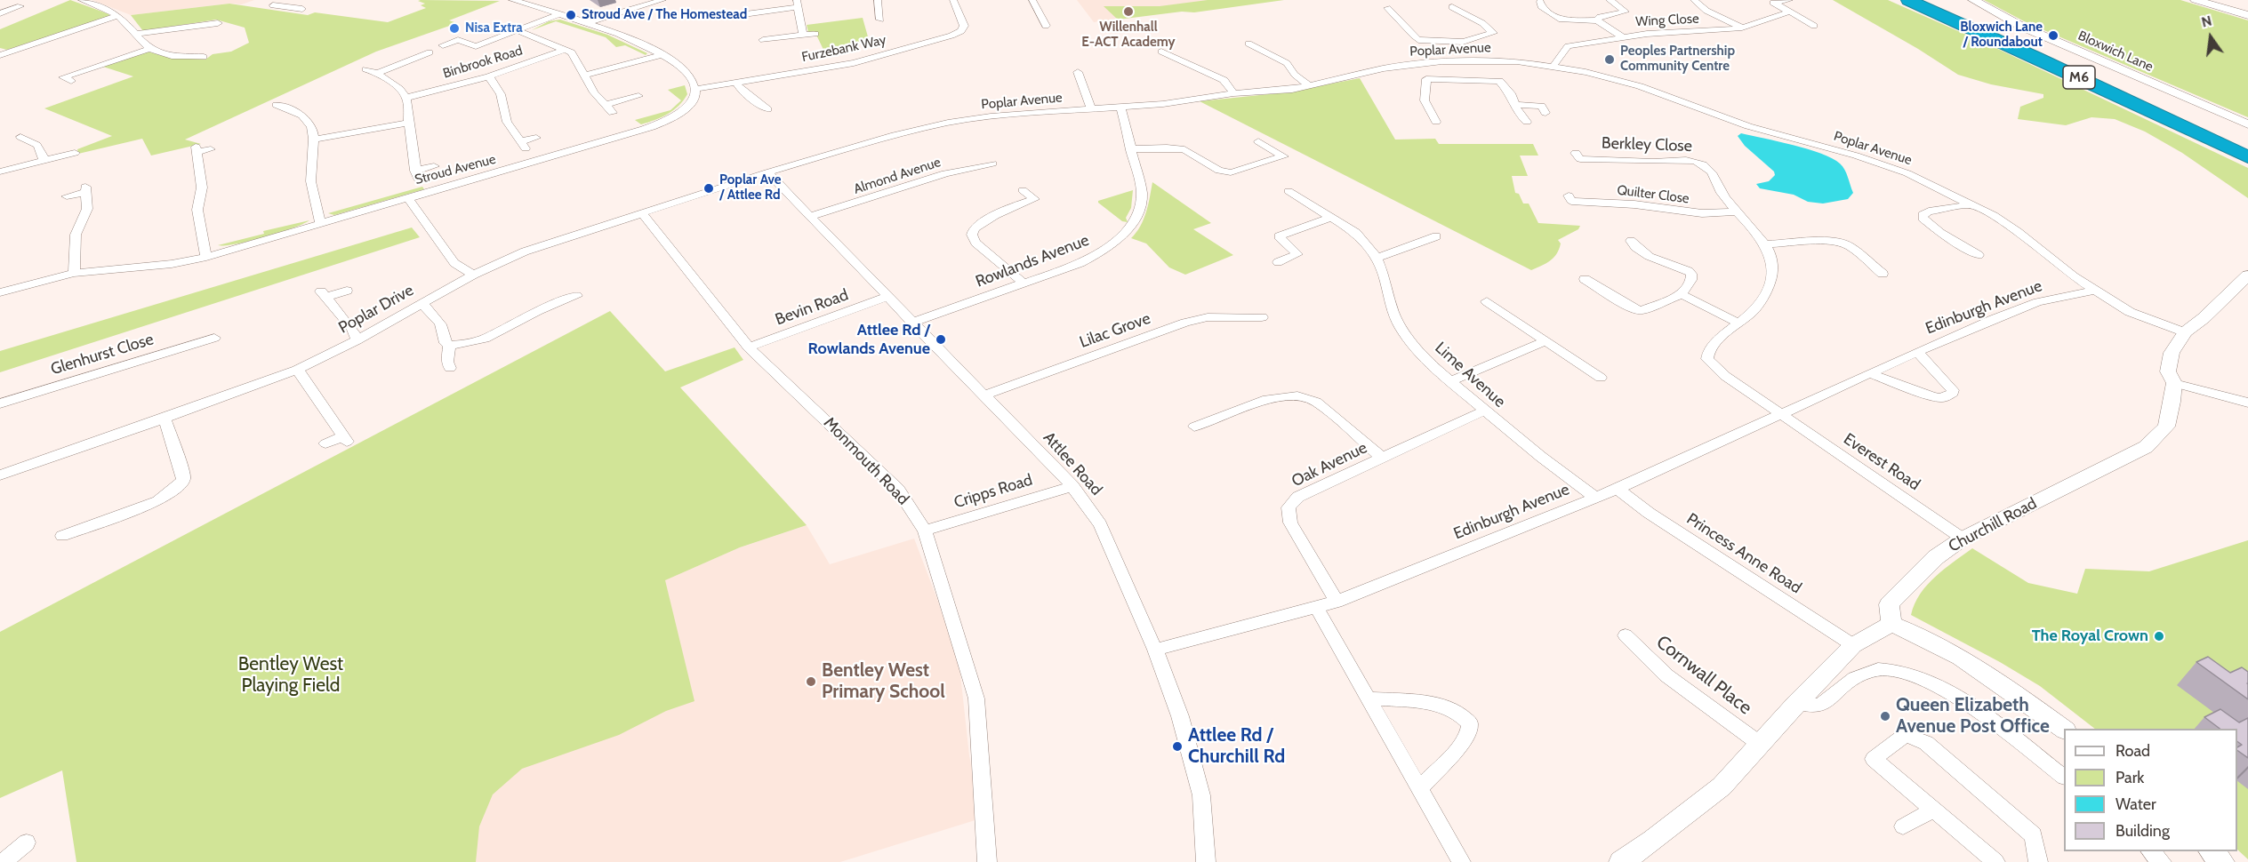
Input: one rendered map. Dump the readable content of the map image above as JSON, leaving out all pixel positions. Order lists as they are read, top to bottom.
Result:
{
  "streets": {
    "highway": ["M6"],
    "street": [
      "Wing Close",
      "Furzebank Way",
      "Poplar Avenue",
      "Bloxwich Lane",
      "Binbrook Road",
      "Berkley Close",
      "Stroud Avenue",
      "Almond Avenue",
      "Quilter Close",
      "Rowlands Avenue",
      "Bevin Road",
      "Edinburgh Avenue",
      "Poplar Drive",
      "Lilac Grove",
      "Glenhurst Close",
      "Lime Avenue",
      "Monmouth Road",
      "Everest Road",
      "Attlee Road",
      "Oak Avenue",
      "Cripps Road",
      "Churchill Road",
      "Princess Anne Road",
      "Cornwall Place"
    ]
  },
  "crossings": [
    ["Wing Close", "Poplar Avenue"],
    ["Furzebank Way", "Stroud Avenue"],
    ["Poplar Avenue", "Rowlands Avenue"],
    ["Poplar Avenue", "Edinburgh Avenue"],
    ["Poplar Avenue", "Poplar Drive"],
    ["Poplar Avenue", "Attlee Road"],
    ["Poplar Avenue", "Churchill Road"],
    ["Berkley Close", "Quilter Close"],
    ["Berkley Close", "Edinburgh Avenue"],
    ["Berkley Close", "Everest Road"],
    ["Almond Avenue", "Attlee Road"],
    ["Rowlands Avenue", "Attlee Road"],
    ["Bevin Road", "Monmouth Road"],
    ["Bevin Road", "Attlee Road"],
    ["Edinburgh Avenue", "Lime Avenue"],
    ["Edinburgh Avenue", "Everest Road"],
    ["Edinburgh Avenue", "Attlee Road"],
    ["Edinburgh Avenue", "Oak Avenue"],
    ["Edinburgh Avenue", "Princess Anne Road"],
    ["Poplar Drive", "Monmouth Road"],
    ["Poplar Drive", "Attlee Road"],
    ["Lilac Grove", "Attlee Road"],
    ["Lime Avenue", "Oak Avenue"],
    ["Monmouth Road", "Cripps Road"],
    ["Everest Road", "Churchill Road"],
    ["Attlee Road", "Cripps Road"]
  ],
  "parks": ["Bentley West Playing Field"],
  "places": [
    "Willenhall E-ACT Academy",
    "Stroud Ave / The Homestead",
    "Nisa Extra",
    "Bloxwich Lane / Roundabout",
    "Peoples Partnership Community Centre",
    "Poplar Ave / Attlee Rd",
    "Attlee Rd / Rowlands Avenue",
    "The Royal Crown",
    "Bentley West Primary School",
    "Queen Elizabeth Avenue Post Office",
    "Attlee Rd / Churchill Rd"
  ],
  "legend": [
    "Road",
    "Park",
    "Water",
    "Building"
  ],
  "north": "top"
}
